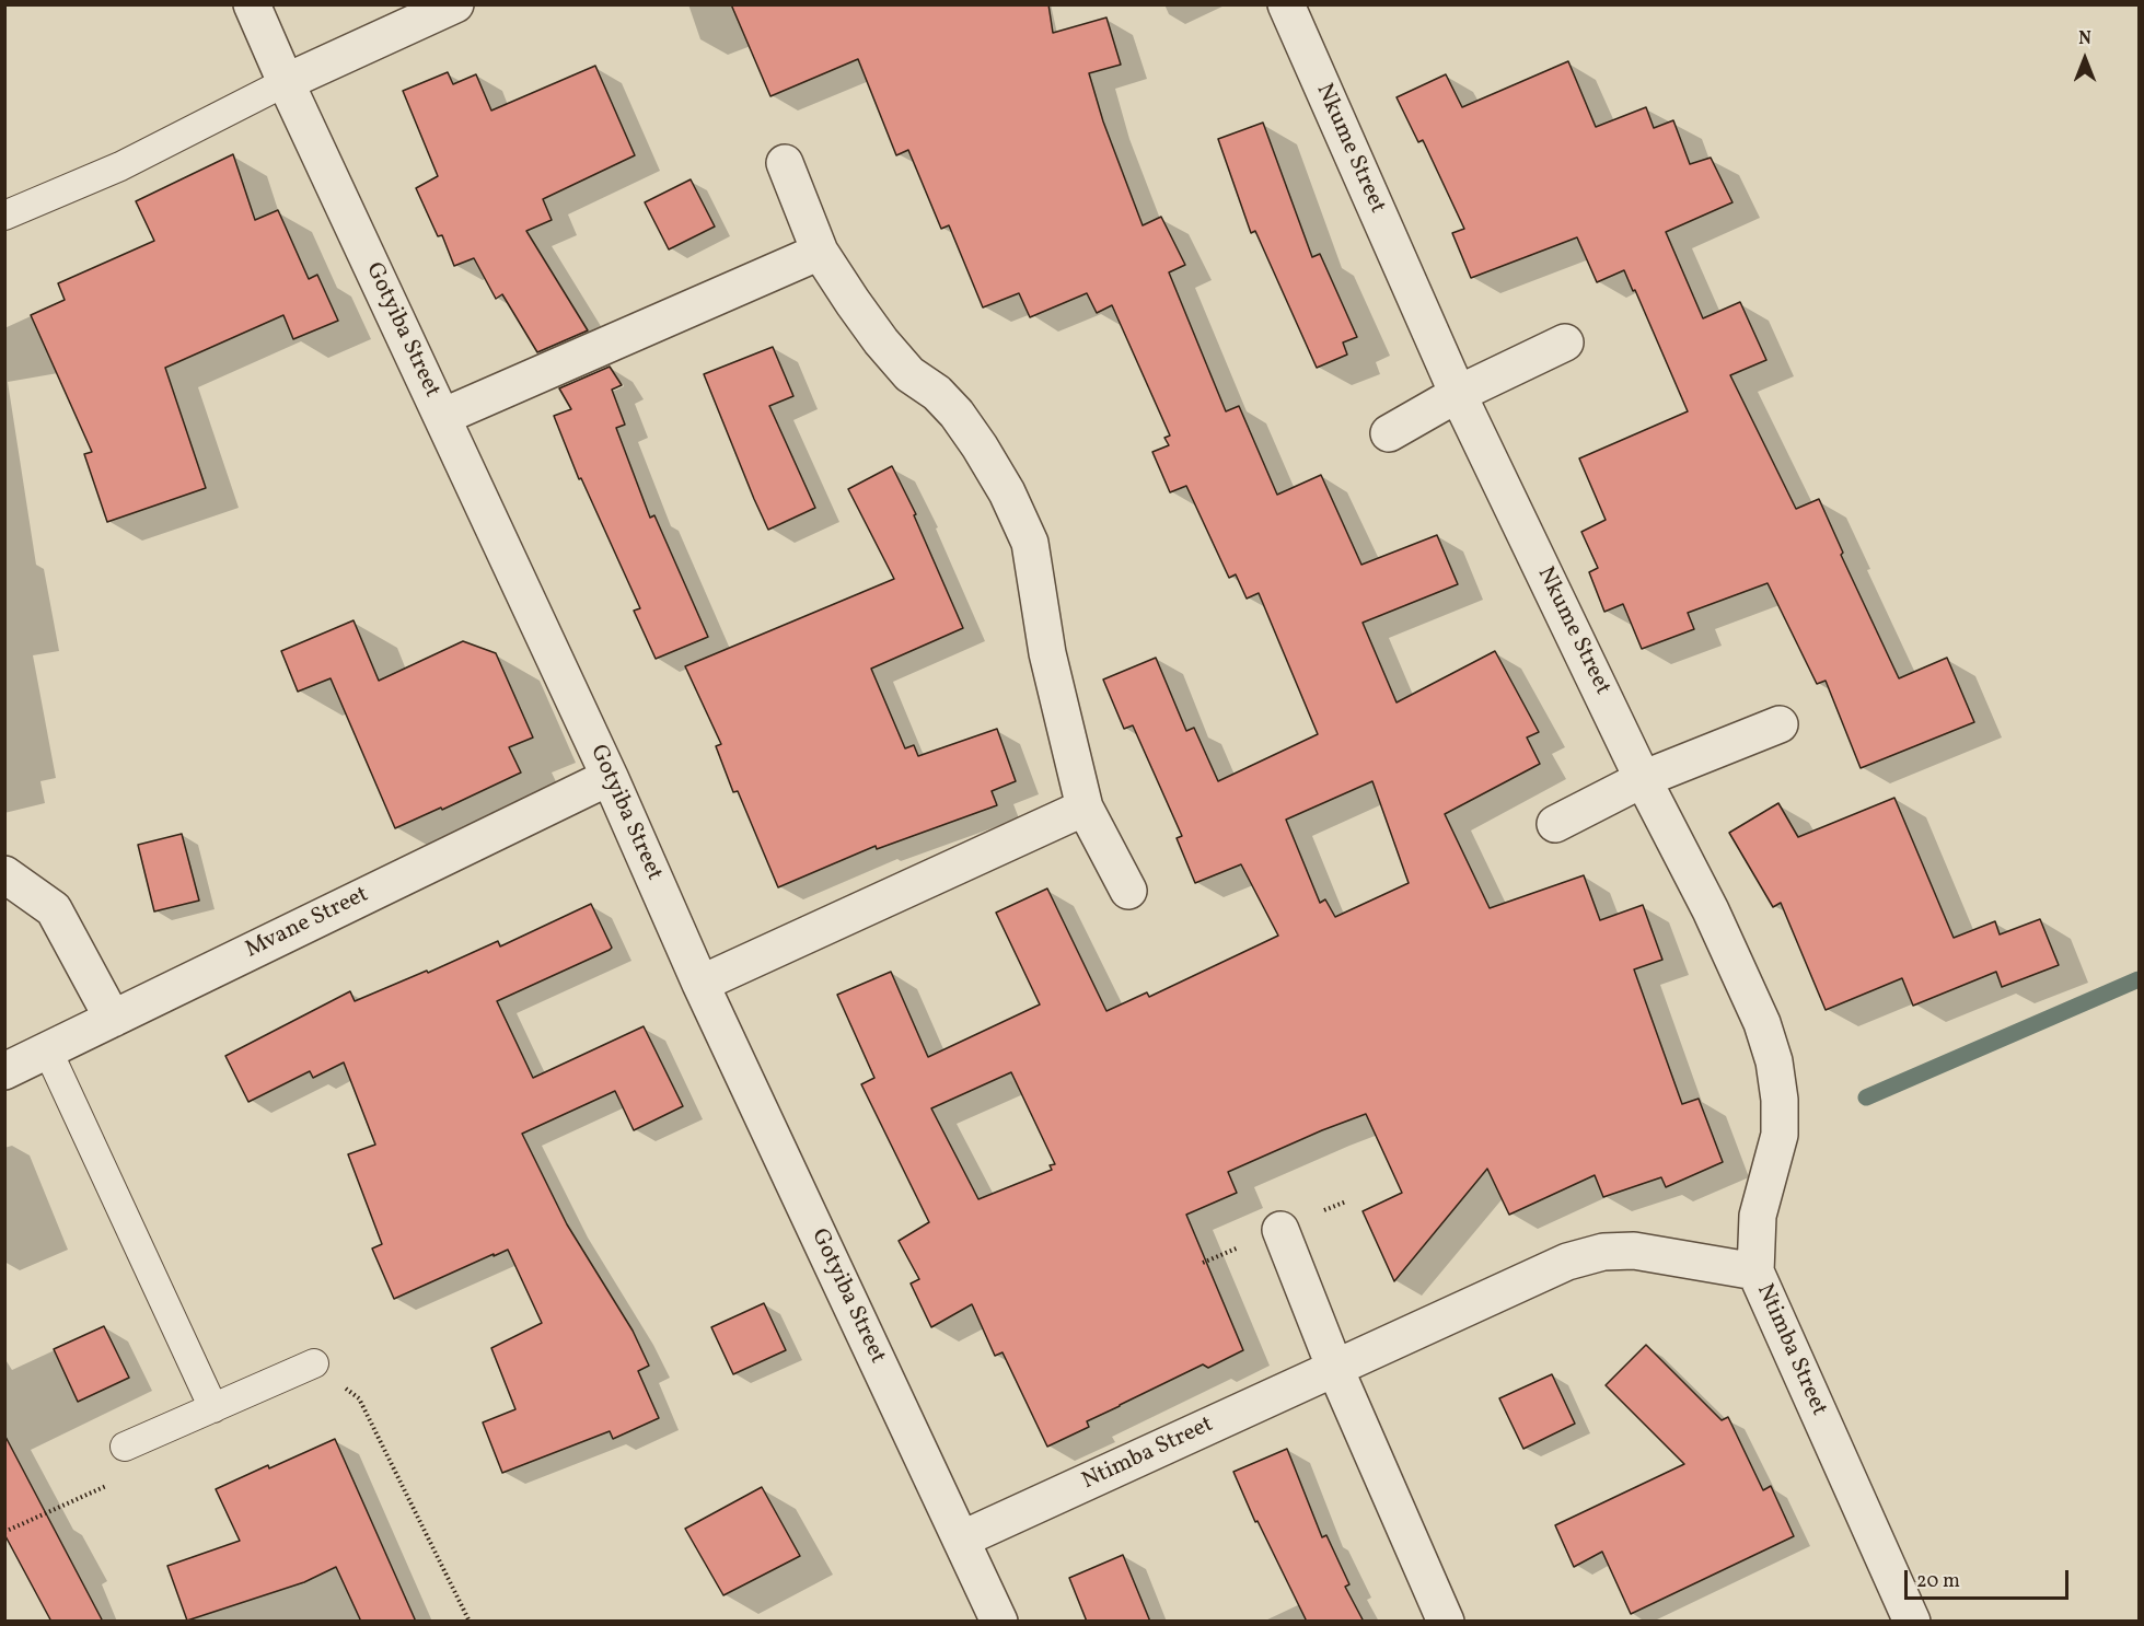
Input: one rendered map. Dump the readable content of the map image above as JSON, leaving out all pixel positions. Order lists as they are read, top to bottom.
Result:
{
  "streets": {
    "street": [
      "Nkume Street",
      "Gotyiba Street",
      "Mvane Street",
      "Ntimba Street"
    ]
  },
  "crossings": [
    ["Nkume Street", "Ntimba Street"],
    ["Gotyiba Street", "Mvane Street"],
    ["Gotyiba Street", "Ntimba Street"]
  ],
  "scale_bar": "20 m",
  "north": "top"
}
